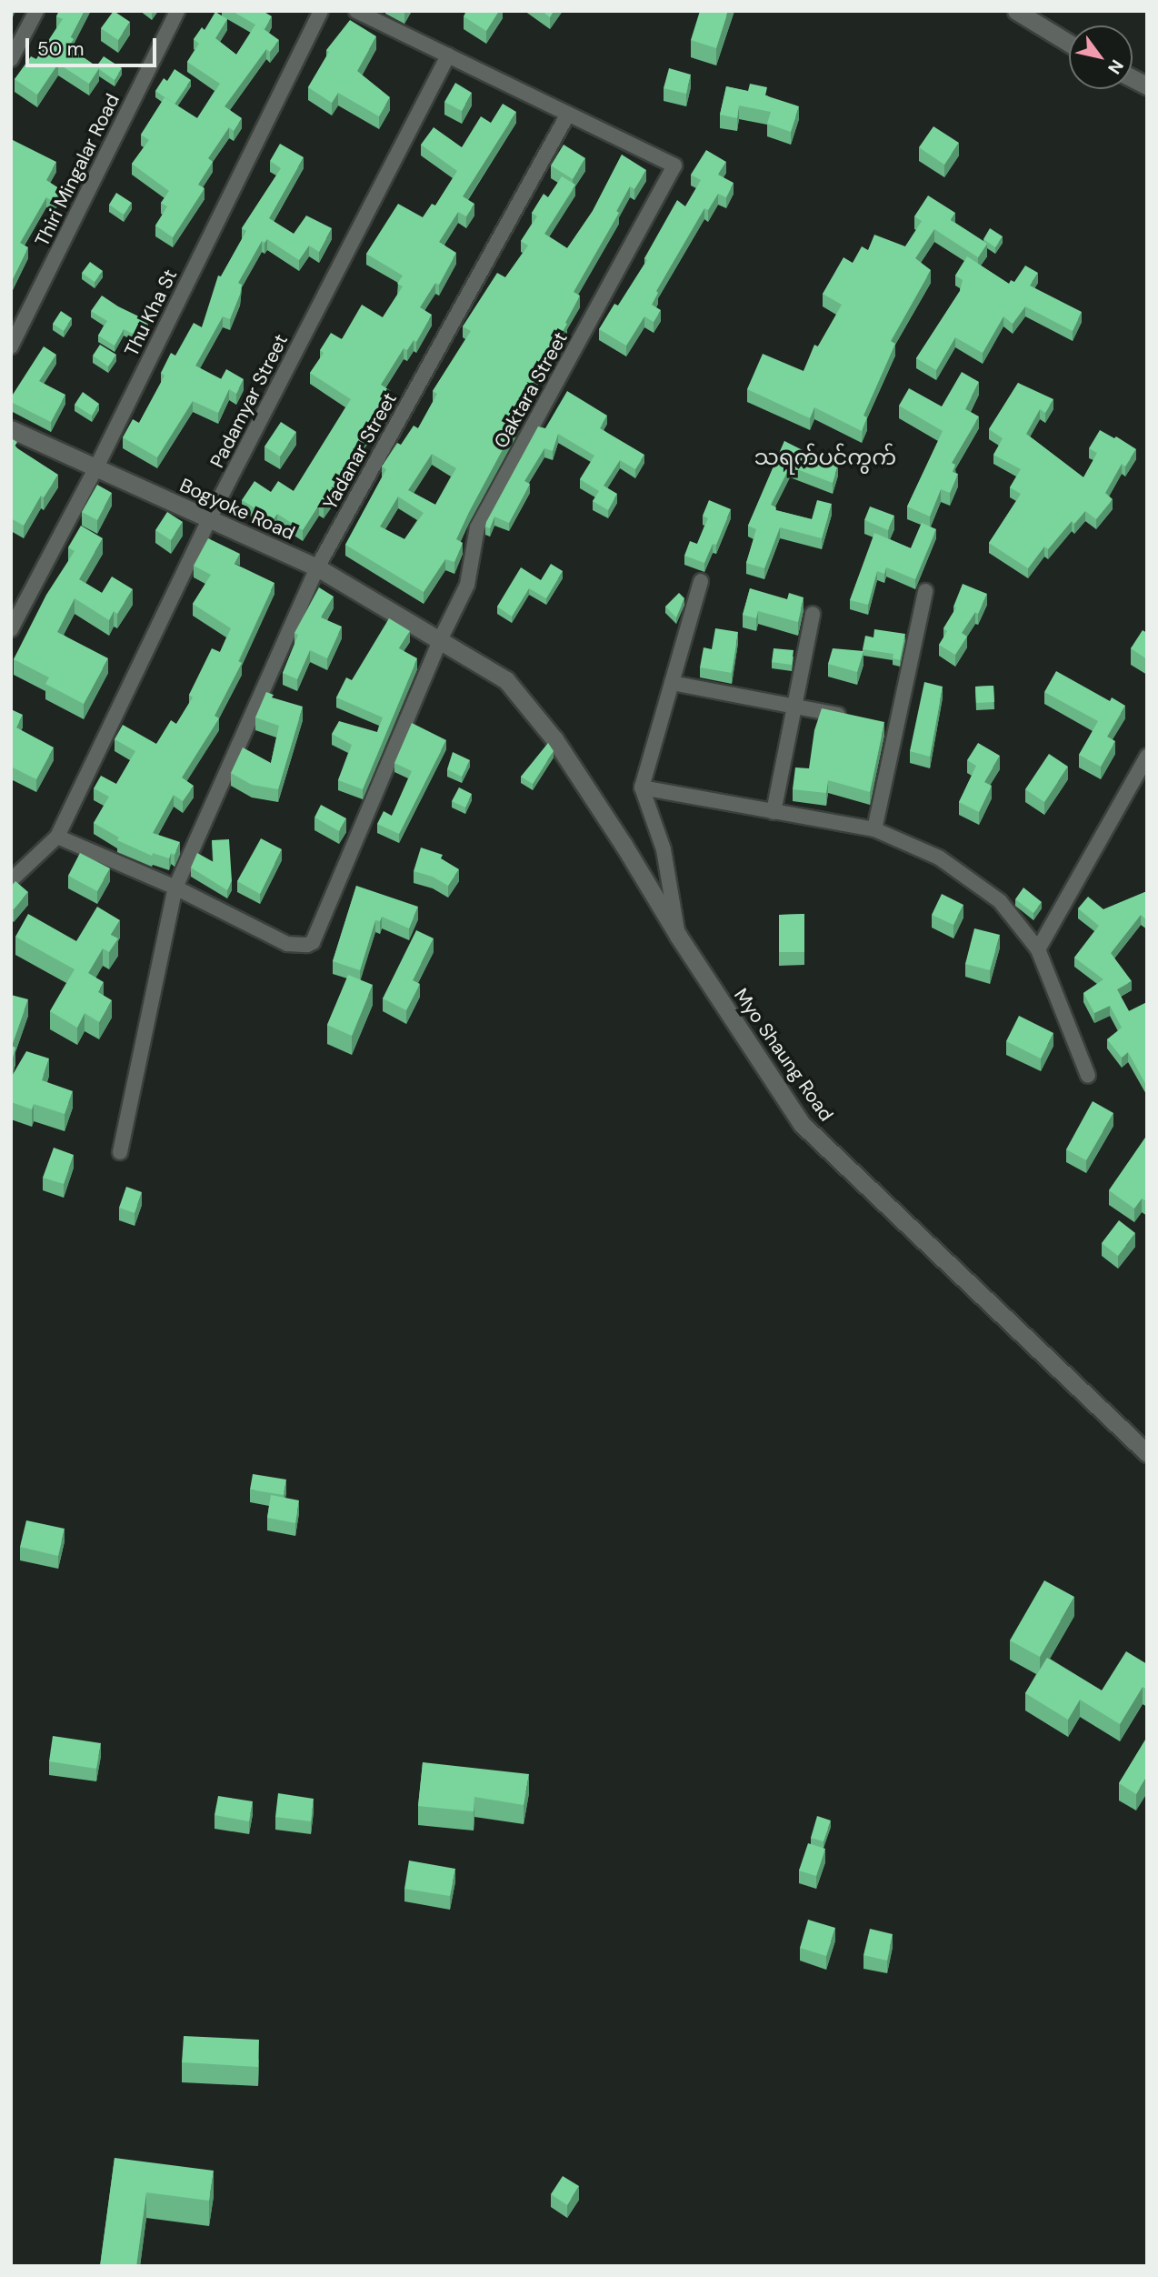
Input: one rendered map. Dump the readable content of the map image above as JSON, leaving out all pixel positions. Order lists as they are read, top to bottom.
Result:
{
  "streets": {
    "street": [
      "Thiri Mingalar Road",
      "Thu Kha St",
      "Oaktara Street",
      "Padamyar Street",
      "Yadanar Street",
      "Bogyoke Road",
      "Myo Shaung Road"
    ]
  },
  "crossings": [
    ["Thu Kha St", "Bogyoke Road"],
    ["Oaktara Street", "Yadanar Street"],
    ["Oaktara Street", "Bogyoke Road"],
    ["Oaktara Street", "Myo Shaung Road"],
    ["Padamyar Street", "Bogyoke Road"],
    ["Yadanar Street", "Bogyoke Road"],
    ["Bogyoke Road", "Myo Shaung Road"]
  ],
  "districts": ["သရက်ပင်ကွက်"],
  "scale_bar": "50 m",
  "north": "bottom right"
}
